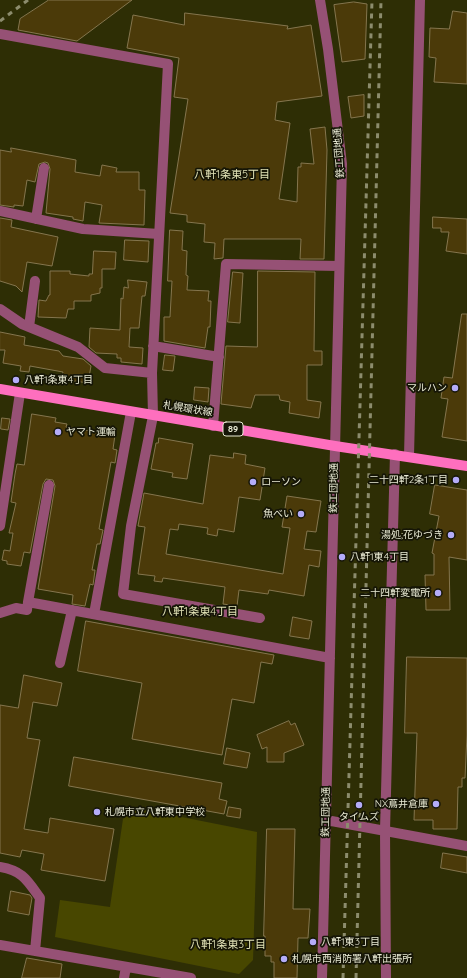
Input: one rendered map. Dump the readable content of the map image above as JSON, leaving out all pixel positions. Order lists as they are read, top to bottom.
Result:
{
  "streets": {
    "main road": ["札幌環状線", "89"],
    "street": ["鉄工団地通"]
  },
  "crossings": [
    ["鉄工団地通", "札幌環状線"]
  ],
  "districts": ["八軒1条東5丁目", "八軒1条東4丁目", "八軒1条東3丁目"],
  "places": [
    "八軒1条東4丁目",
    "マルハン",
    "ヤマト運輸",
    "二十四軒2条1丁目",
    "ローソン",
    "魚べい",
    "湯処;花ゆづき",
    "八軒1東4丁目",
    "二十四軒変電所",
    "NX蔦井倉庫",
    "タイムズ",
    "札幌市立八軒東中学校",
    "八軒1東3丁目",
    "札幌市西消防署八軒出張所"
  ]
}
